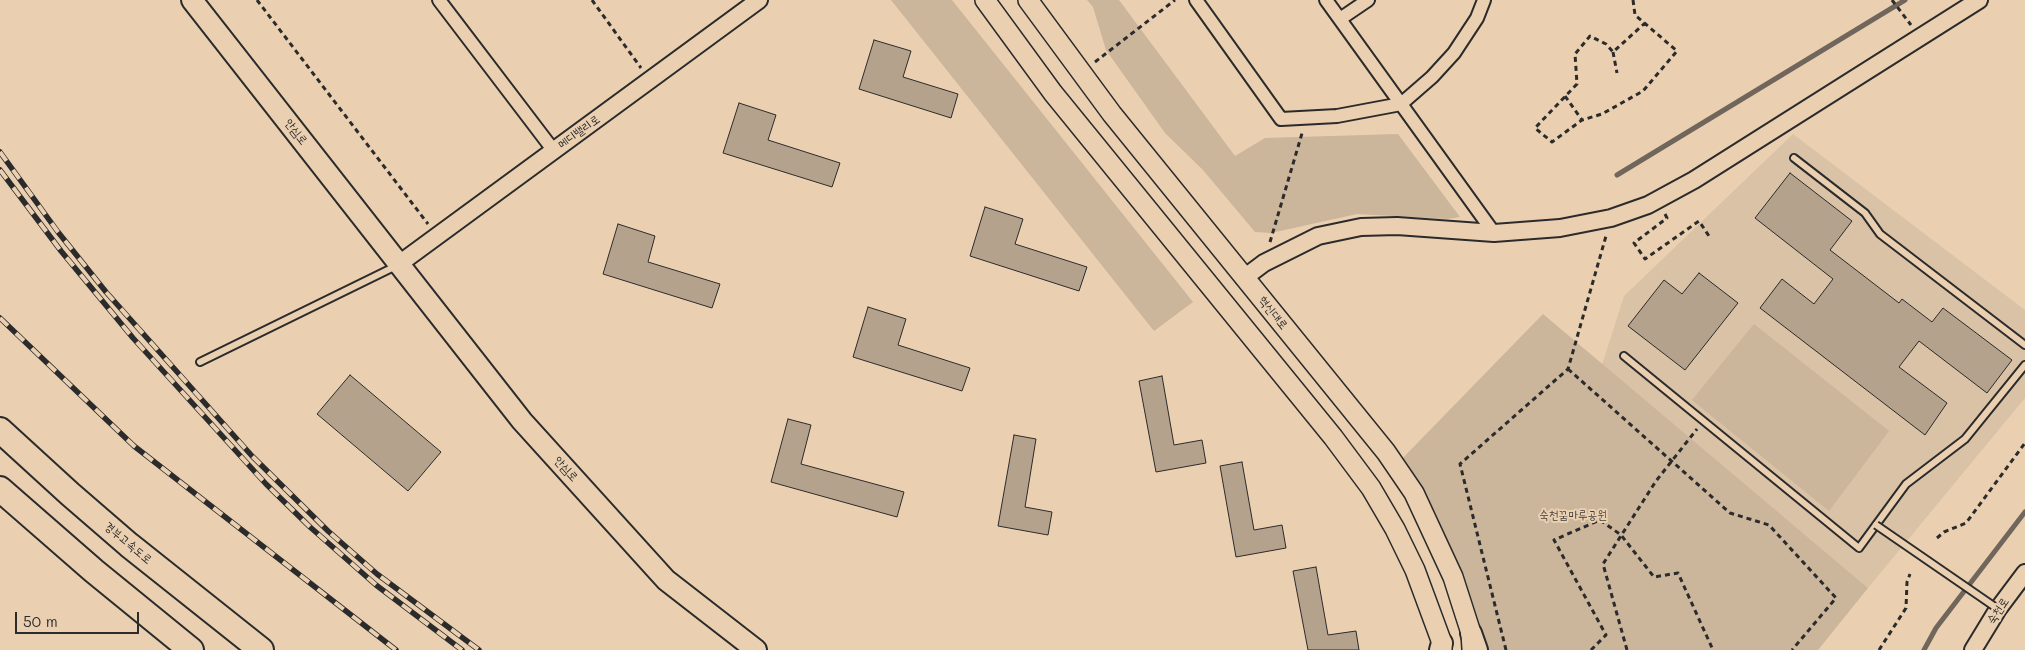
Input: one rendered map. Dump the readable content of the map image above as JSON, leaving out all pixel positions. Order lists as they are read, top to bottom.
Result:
{
  "streets": {
    "highway": ["경부고속도로"],
    "main road": ["안심로", "혁신대로"],
    "street": ["메디밸리로", "숙천로"]
  },
  "crossings": [
    ["안심로", "메디밸리로"]
  ],
  "parks": ["숙천꿈마루공원"],
  "scale_bar": "50 m"
}
